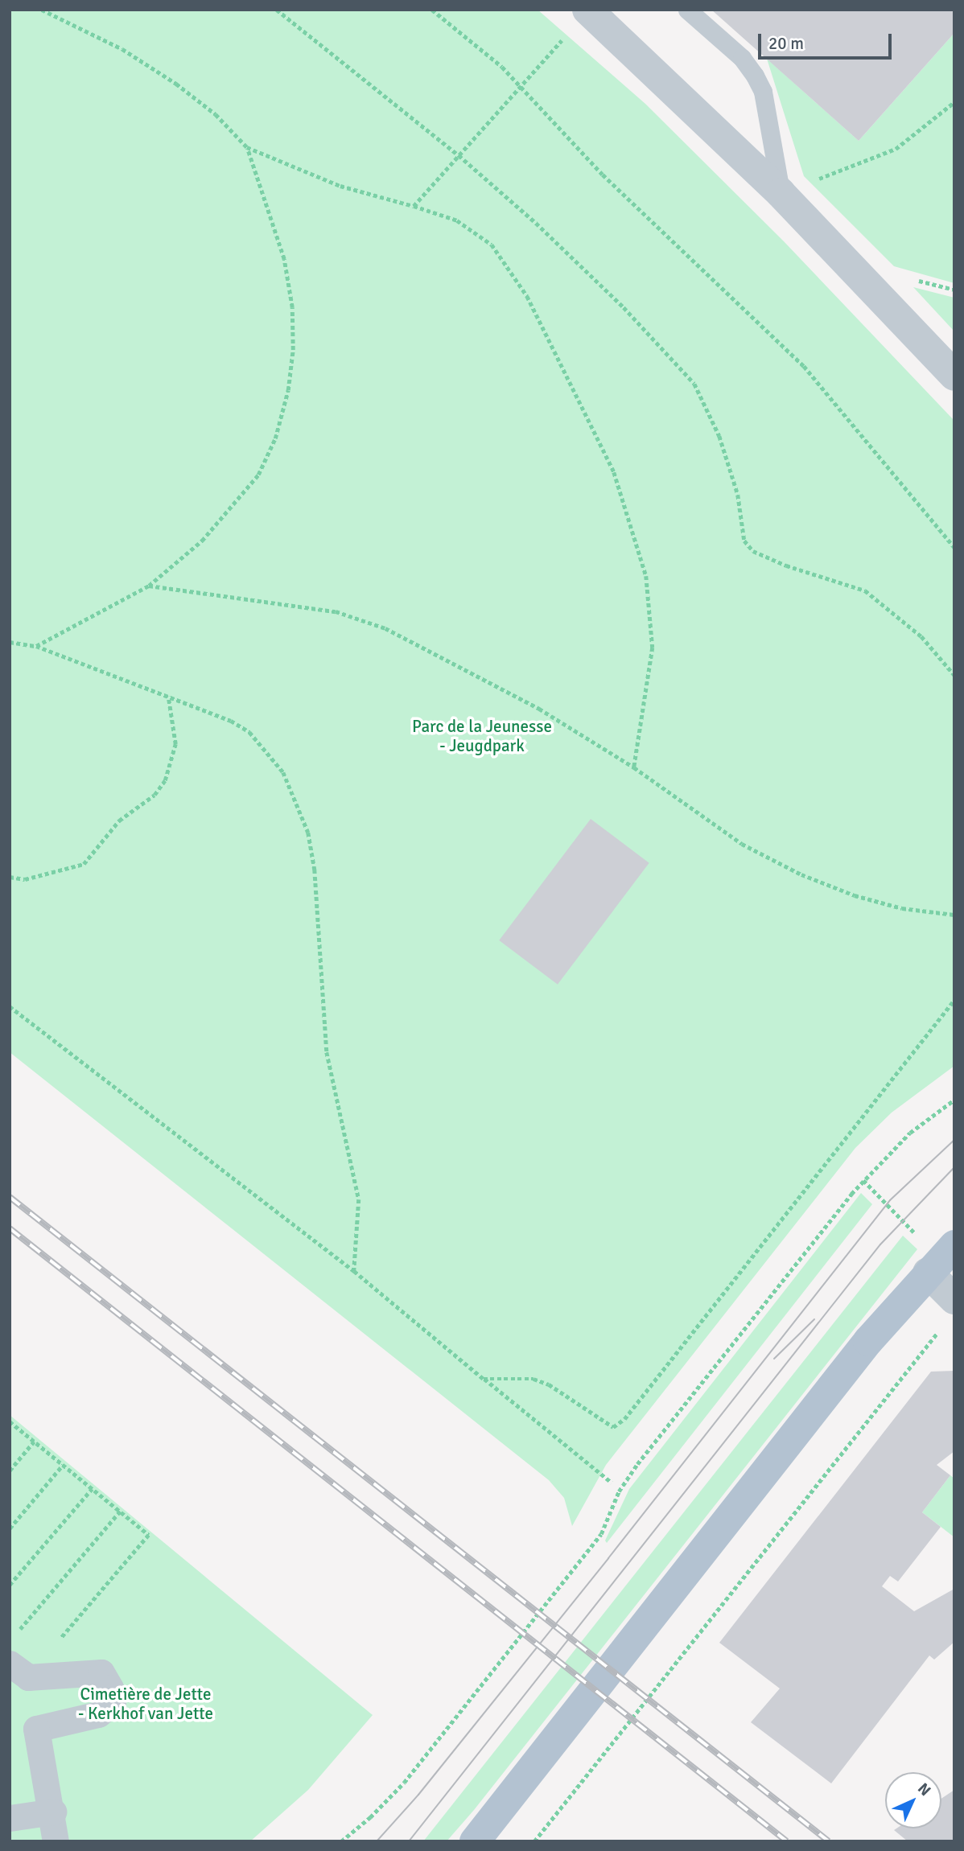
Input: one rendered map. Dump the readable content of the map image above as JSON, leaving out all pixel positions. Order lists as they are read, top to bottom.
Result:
{
  "parks": ["Parc de la Jeunesse - Jeugdpark", "Cimetière de Jette - Kerkhof van Jette"],
  "scale_bar": "20 m",
  "north": "top right"
}
